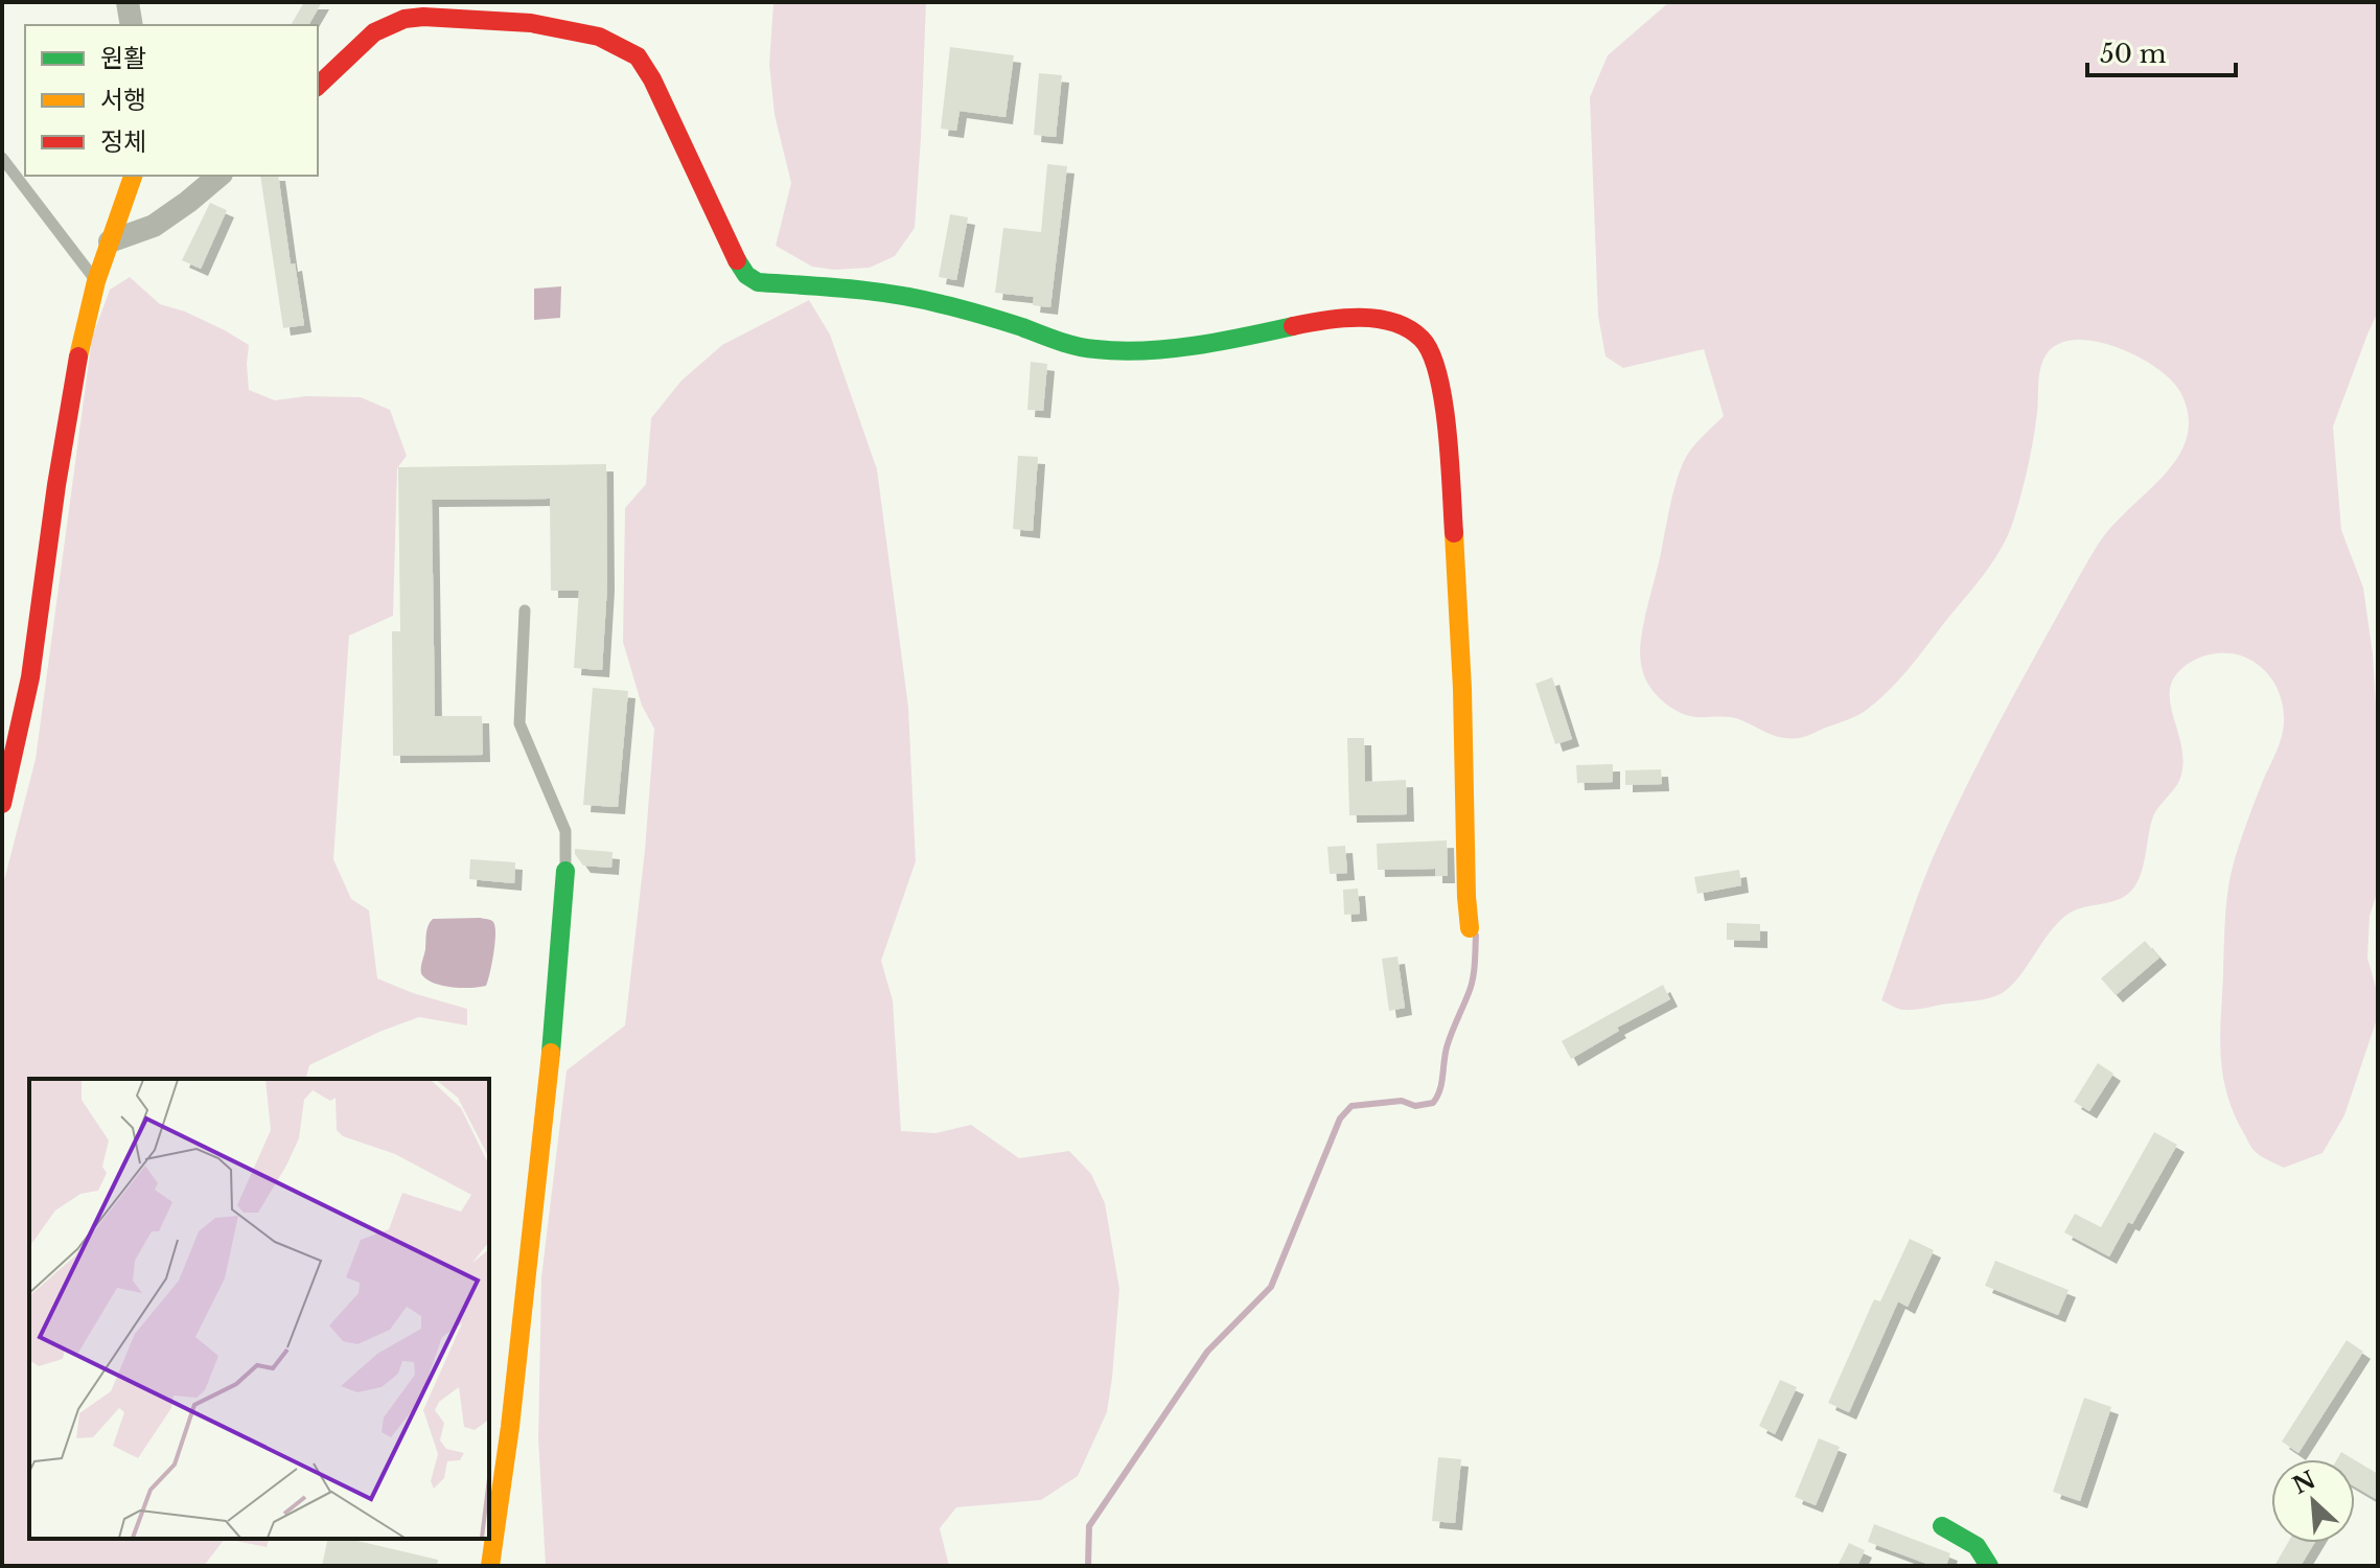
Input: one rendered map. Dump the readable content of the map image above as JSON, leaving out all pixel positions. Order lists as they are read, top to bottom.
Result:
{
  "legend": ["원활", "서행", "정체"],
  "scale_bar": "50 m",
  "north": "top left"
}
